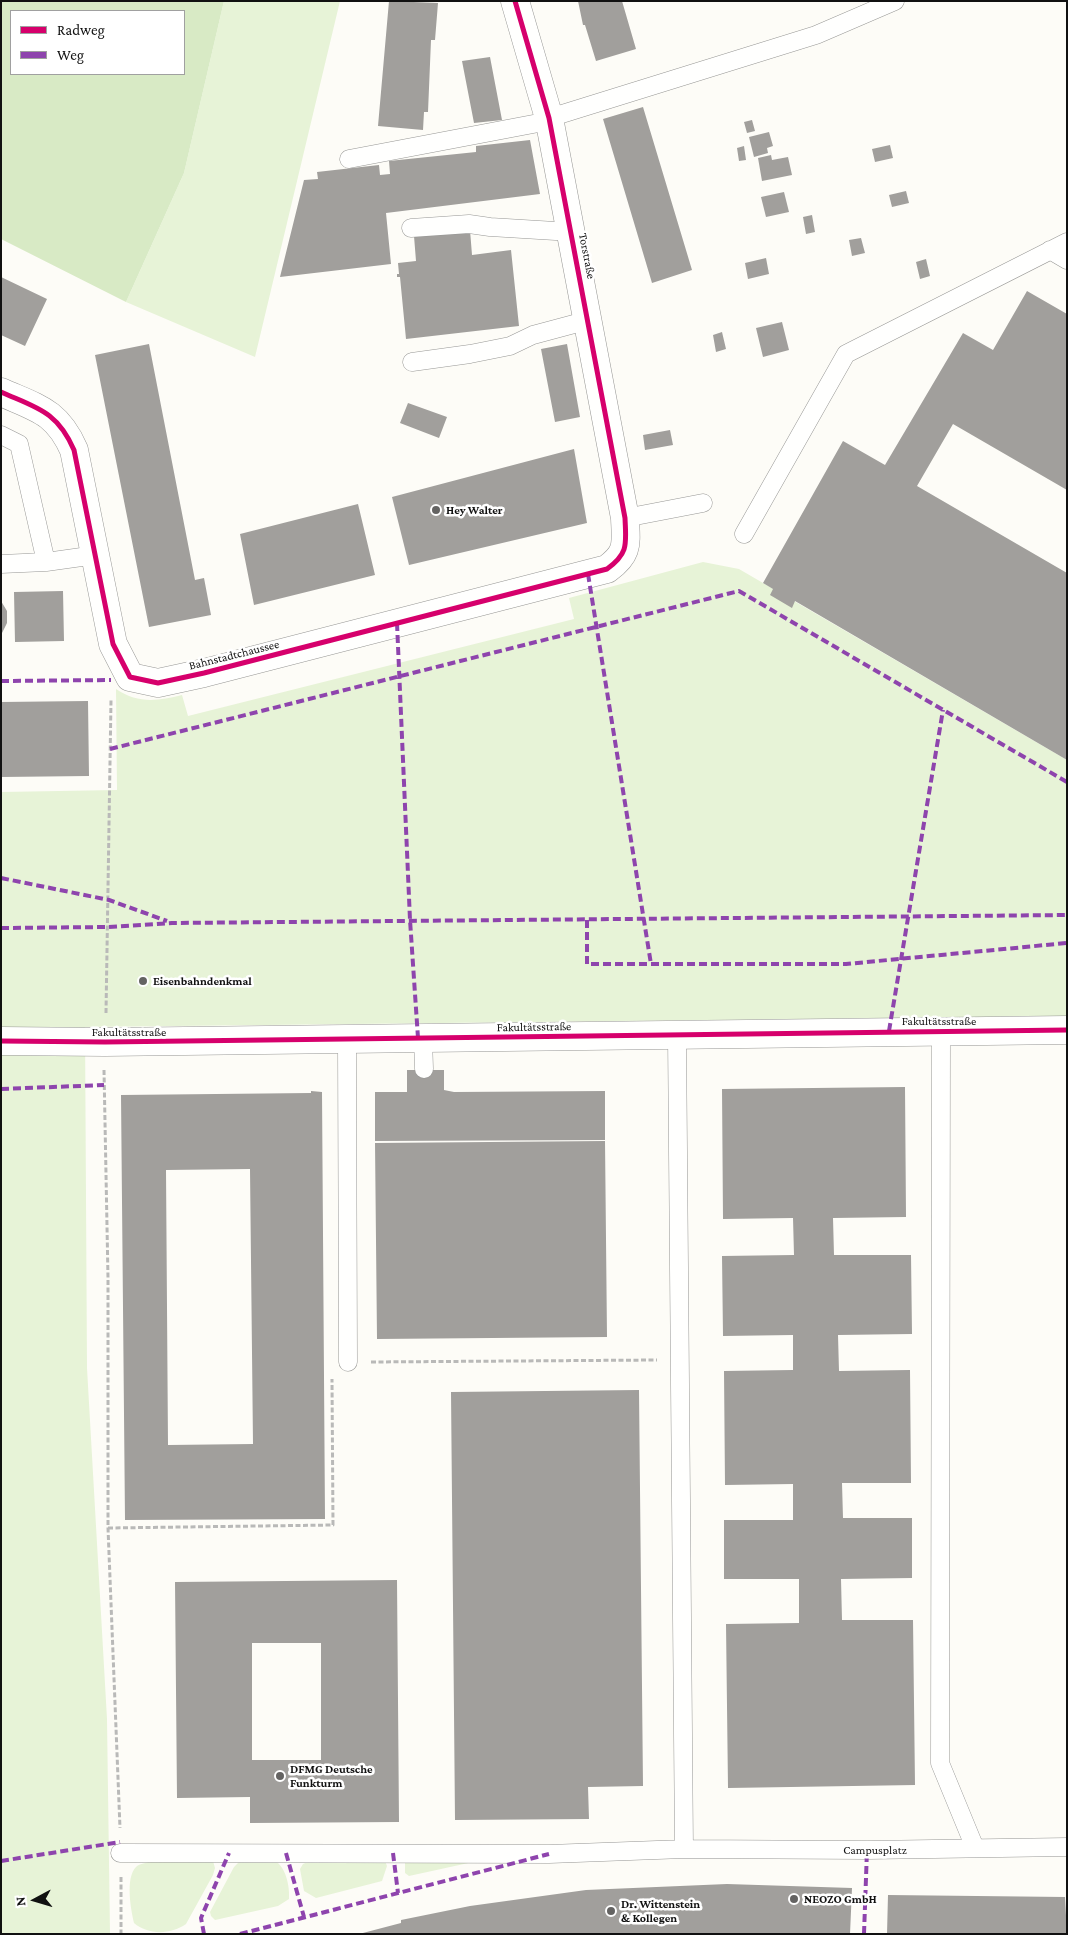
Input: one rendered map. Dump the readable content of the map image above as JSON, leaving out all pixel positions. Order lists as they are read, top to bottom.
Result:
{
  "streets": {
    "street": ["Torstraße", "Bahnstadtchaussee", "Fakultätsstraße"],
    "lane": ["Campusplatz"]
  },
  "crossings": [
    ["Torstraße", "Bahnstadtchaussee"]
  ],
  "places": [
    "Hey Walter",
    "Eisenbahndenkmal",
    "DFMG Deutsche Funkturm",
    "NEOZO GmbH",
    "Dr. Wittenstein & Kollegen"
  ],
  "legend": ["Radweg", "Weg"],
  "north": "left"
}
